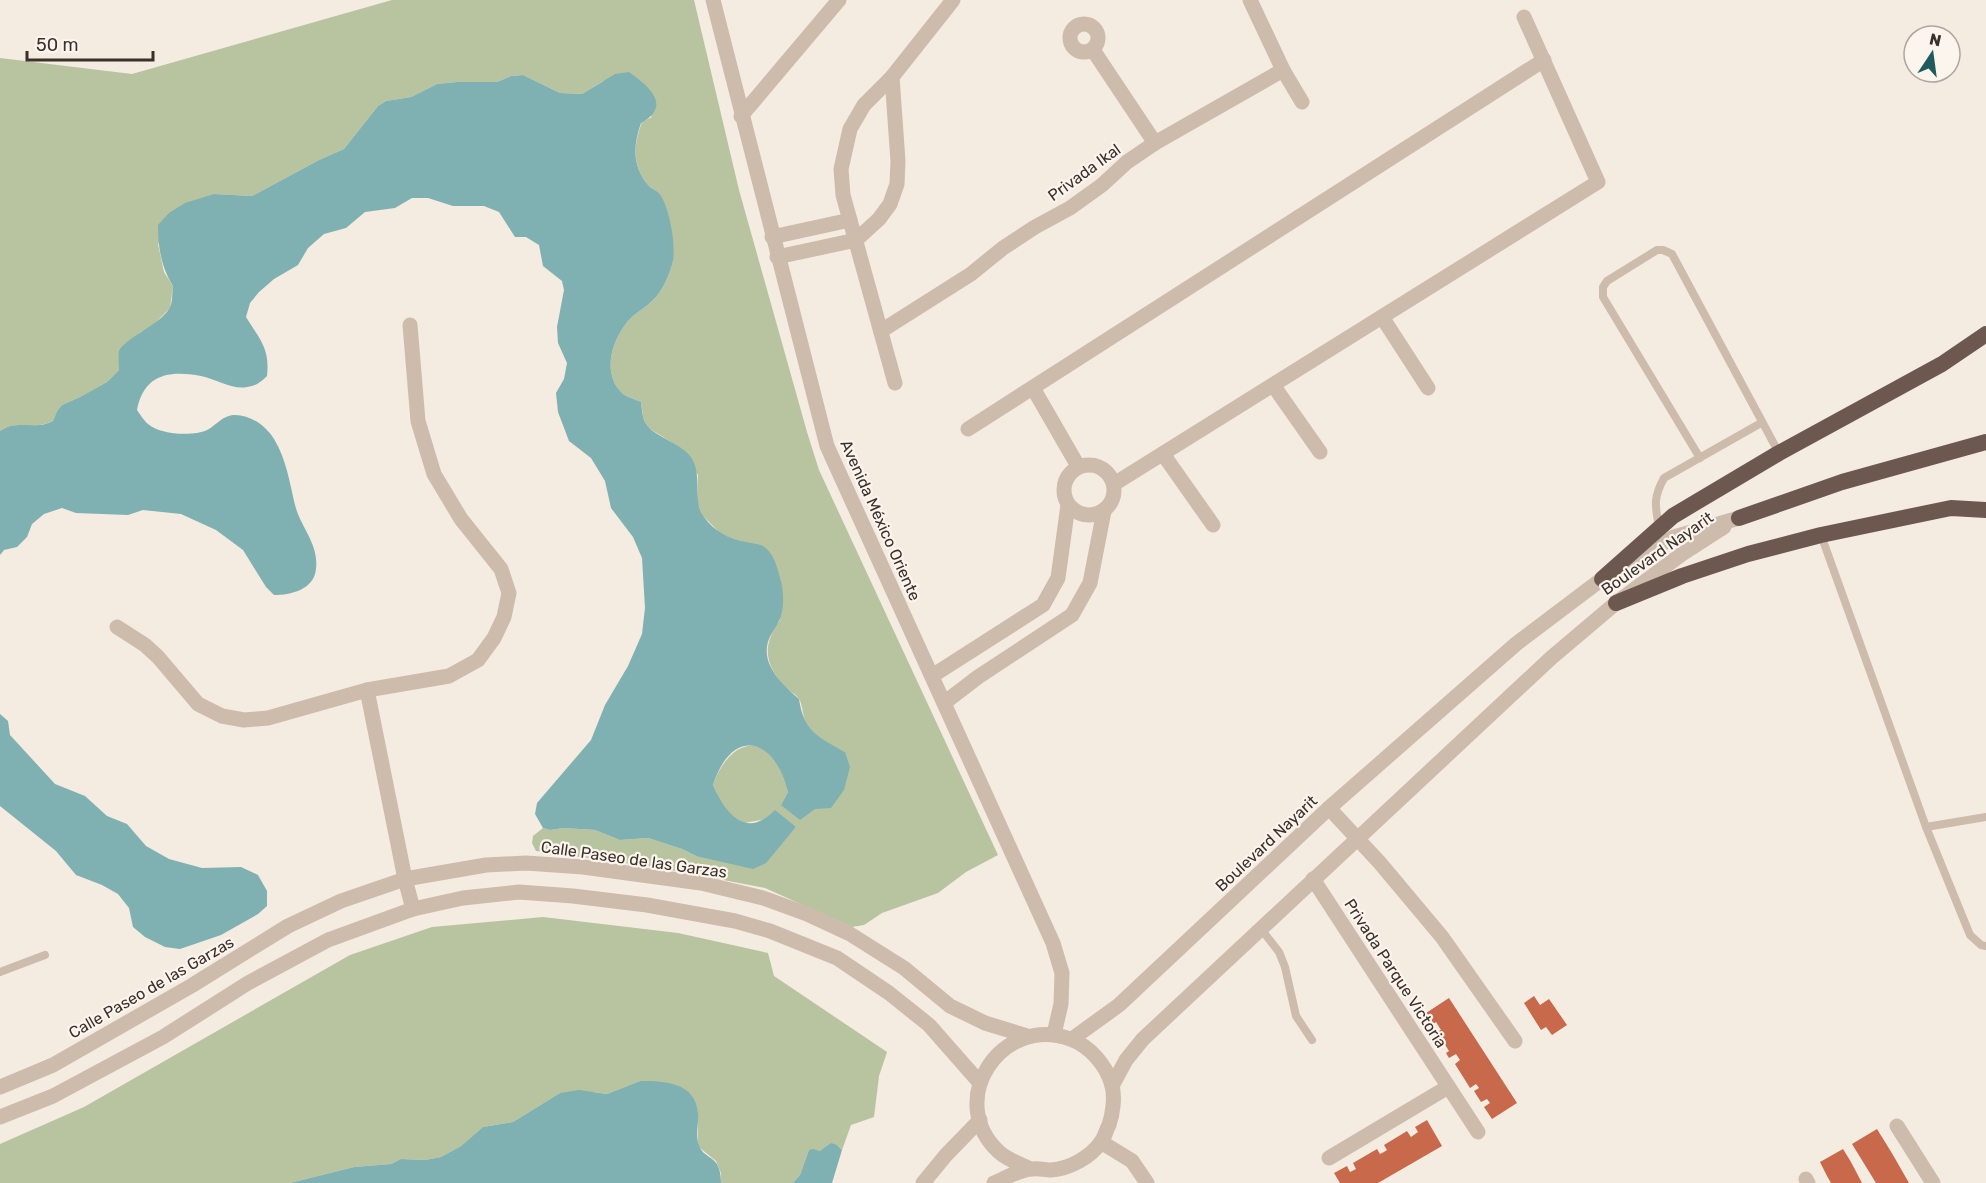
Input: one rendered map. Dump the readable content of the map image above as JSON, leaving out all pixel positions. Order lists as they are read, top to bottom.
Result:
{
  "streets": {
    "street": [
      "Privada Ikal",
      "Avenida México Oriente",
      "Boulevard Nayarit",
      "Calle Paseo de las Garzas",
      "Privada Parque Victoria"
    ]
  },
  "crossings": [
    ["Avenida México Oriente", "Boulevard Nayarit"],
    ["Avenida México Oriente", "Calle Paseo de las Garzas"],
    ["Boulevard Nayarit", "Calle Paseo de las Garzas"],
    ["Boulevard Nayarit", "Privada Parque Victoria"]
  ],
  "scale_bar": "50 m",
  "north": "top"
}
